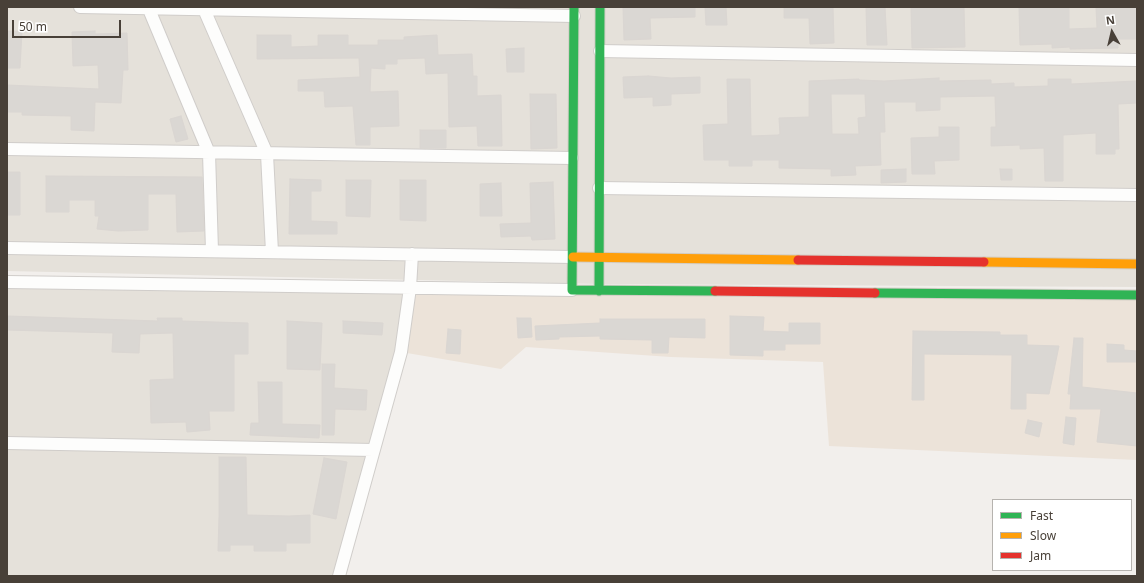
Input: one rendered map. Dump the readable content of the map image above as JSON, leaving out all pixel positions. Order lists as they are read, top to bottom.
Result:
{
  "legend": ["Fast", "Slow", "Jam"],
  "scale_bar": "50 m",
  "north": "top"
}
